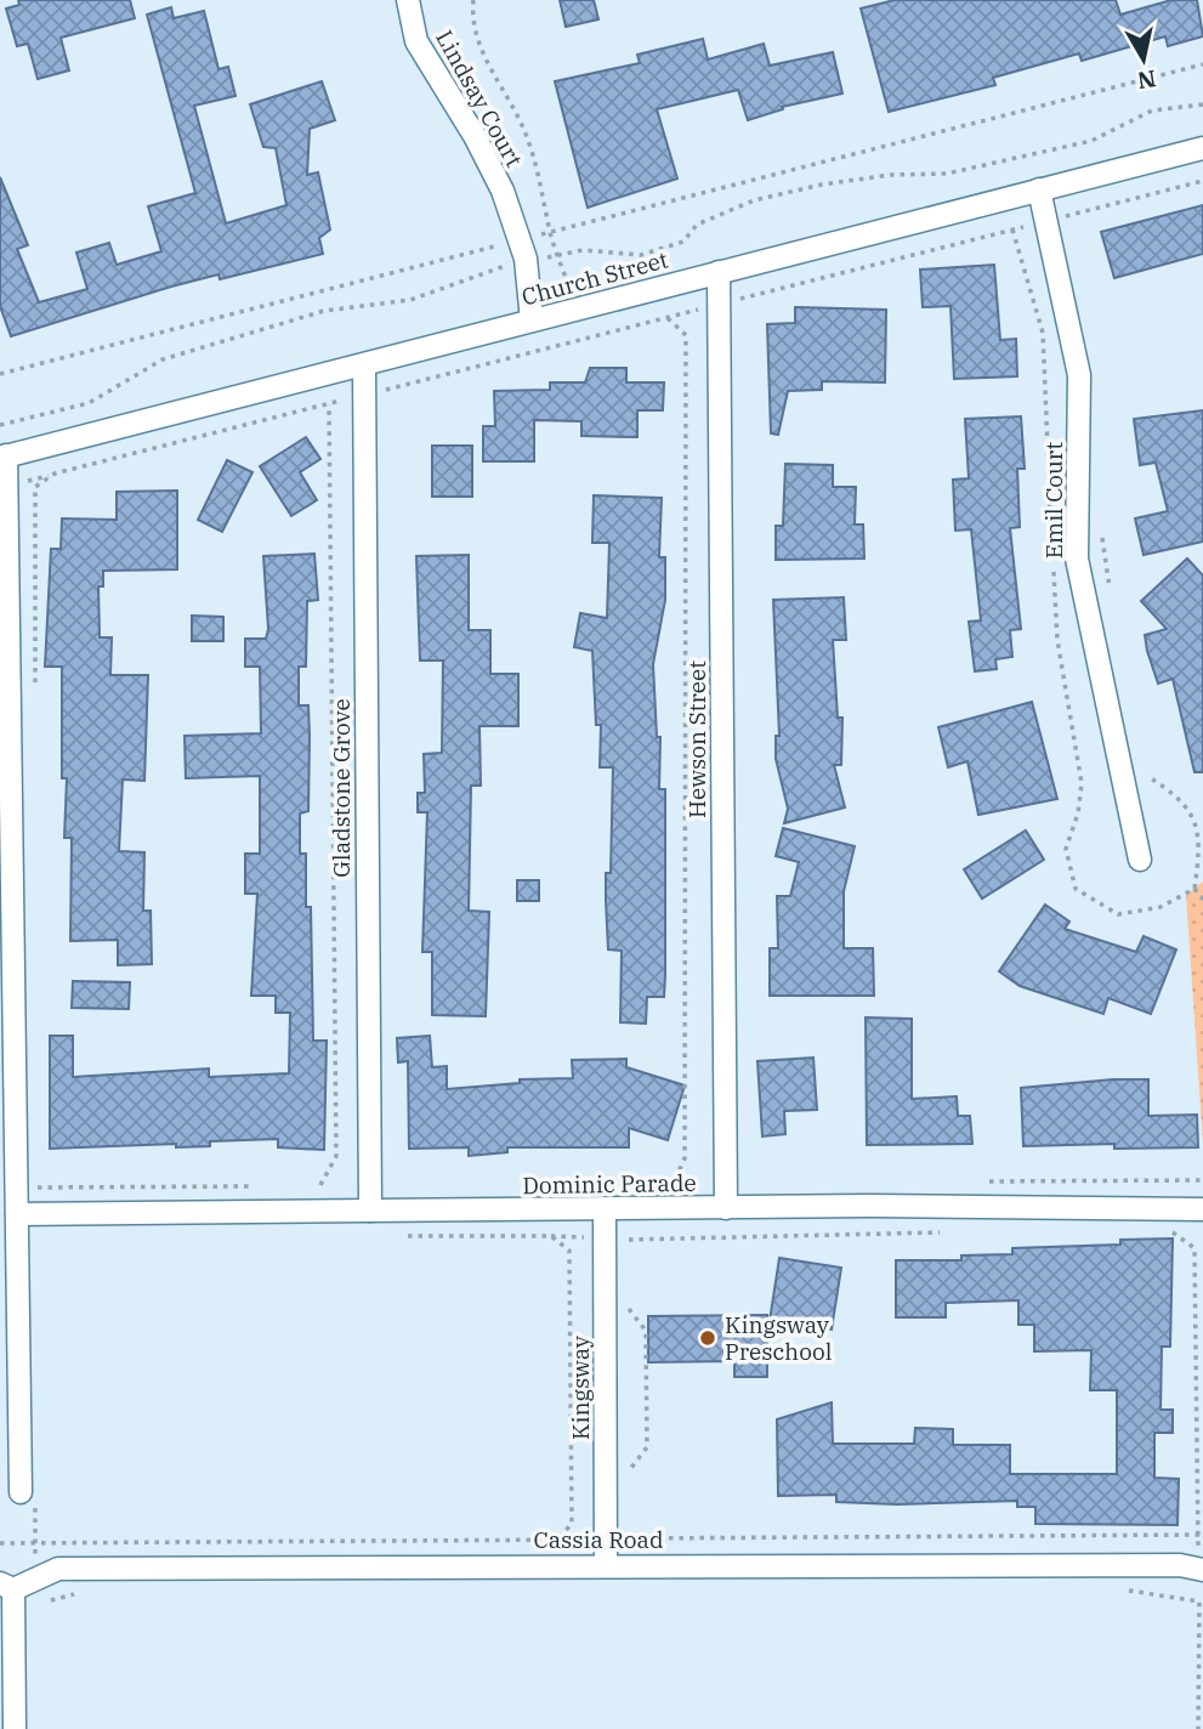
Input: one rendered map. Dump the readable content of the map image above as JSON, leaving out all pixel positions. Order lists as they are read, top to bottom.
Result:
{
  "streets": {
    "street": [
      "Lindsay Court",
      "Church Street",
      "Emil Court",
      "Hewson Street",
      "Gladstone Grove",
      "Dominic Parade",
      "Kingsway",
      "Cassia Road"
    ]
  },
  "crossings": [
    ["Lindsay Court", "Church Street"],
    ["Church Street", "Emil Court"],
    ["Church Street", "Hewson Street"],
    ["Church Street", "Gladstone Grove"],
    ["Hewson Street", "Dominic Parade"],
    ["Gladstone Grove", "Dominic Parade"],
    ["Dominic Parade", "Kingsway"],
    ["Kingsway", "Cassia Road"]
  ],
  "places": ["Kingsway Preschool"],
  "north": "bottom"
}
